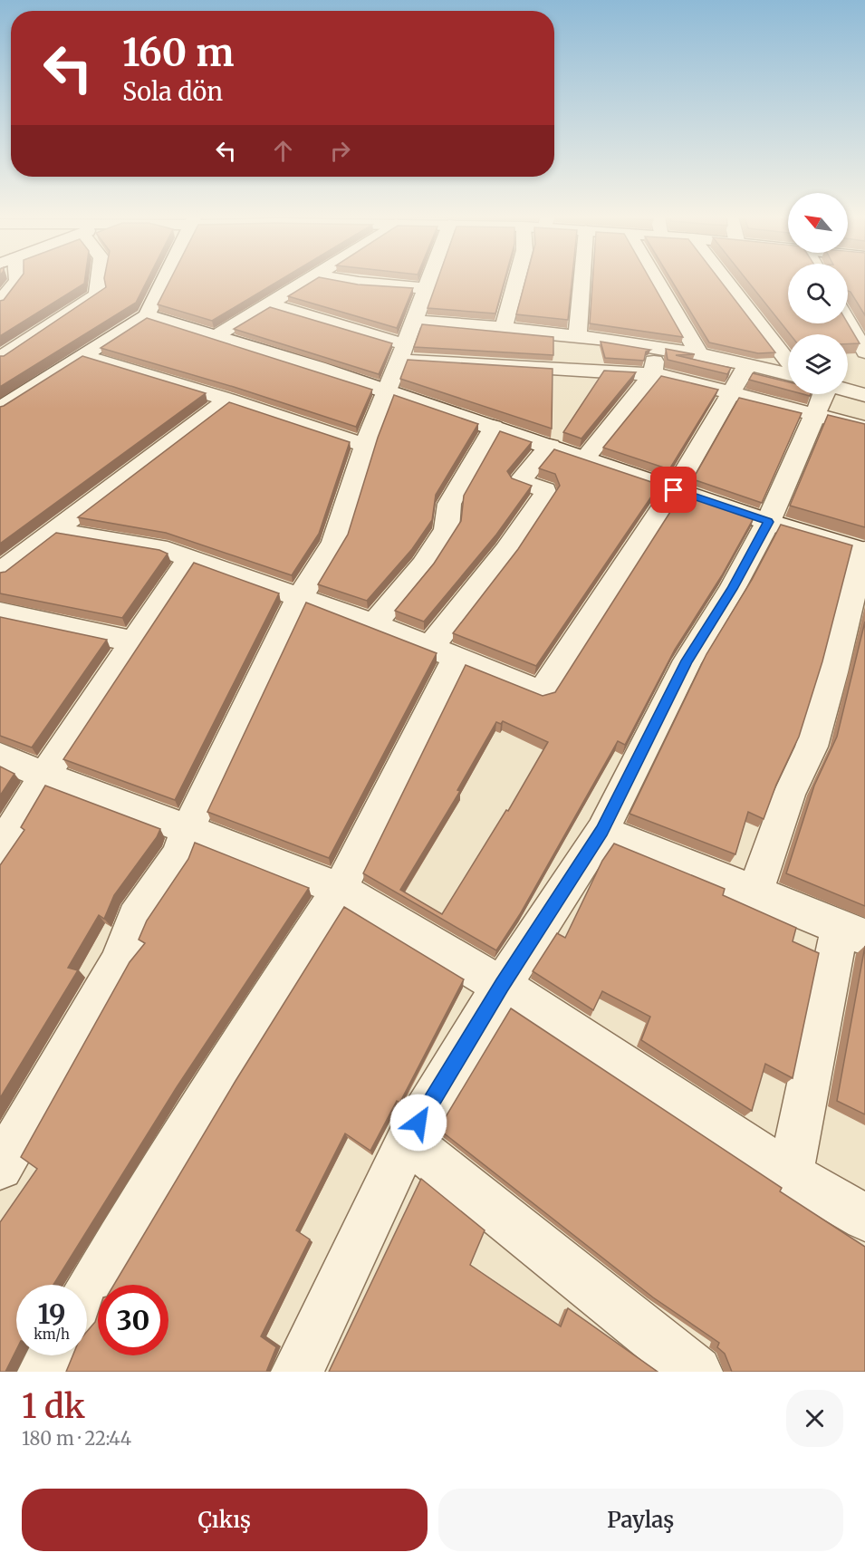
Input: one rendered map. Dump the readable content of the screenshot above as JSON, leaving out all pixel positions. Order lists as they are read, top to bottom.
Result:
{
  "north": "top left",
  "page": {
    "turn": ["160 m", "Sola dön"],
    "speed": "19 km/h",
    "limit": "30",
    "heading": ["1 dk", "180 m · 22:44"],
    "buttons": ["Çıkış", "Paylaş"]
  }
}
